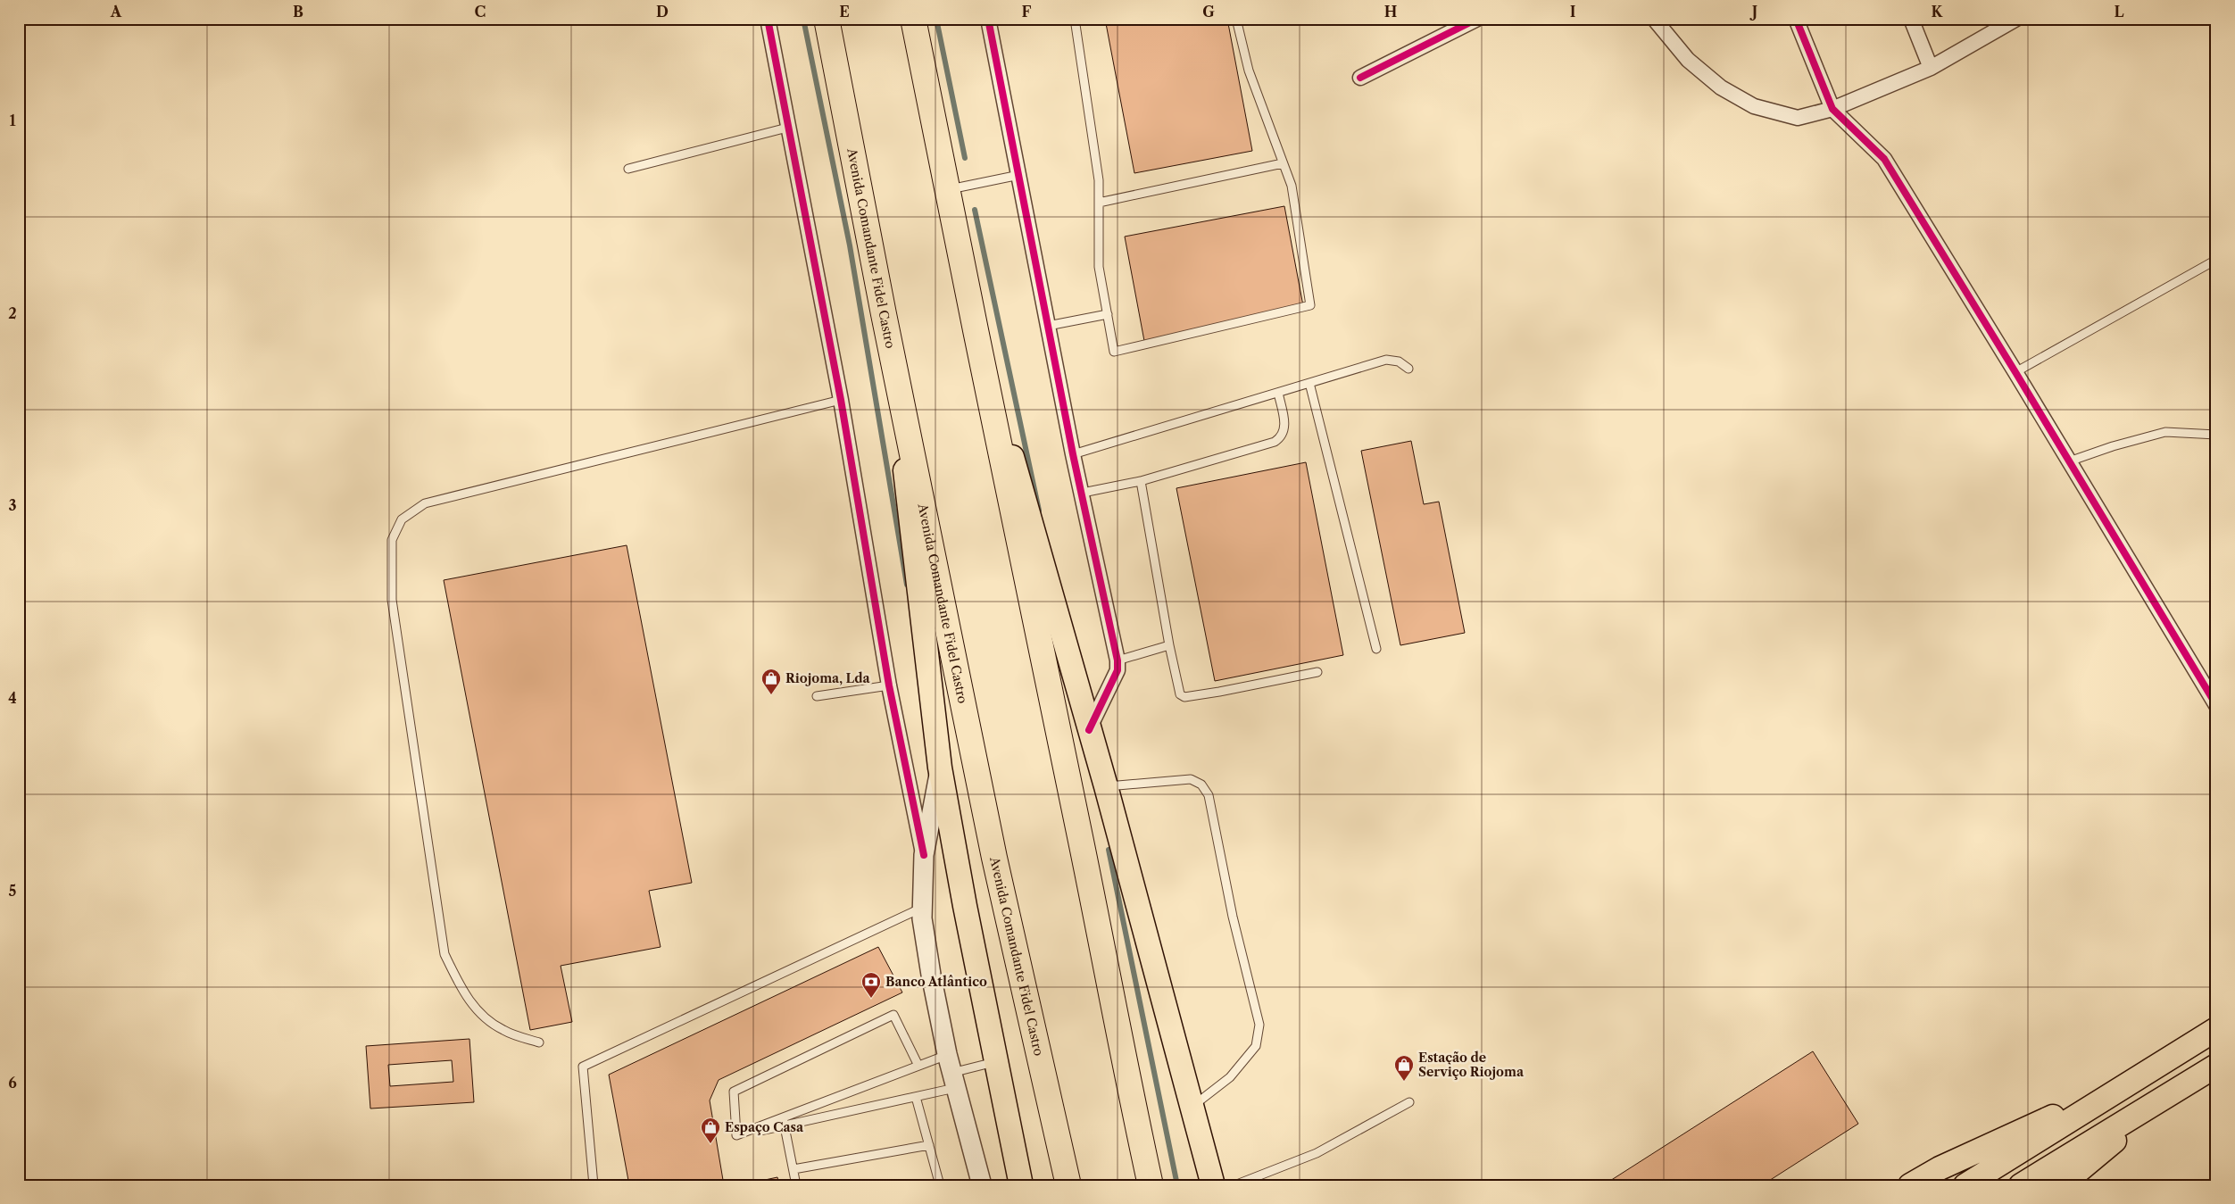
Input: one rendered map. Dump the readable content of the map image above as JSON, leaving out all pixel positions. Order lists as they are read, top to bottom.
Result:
{
  "streets": {
    "highway": ["Avenida Comandante Fidel Castro"]
  },
  "places": {
    "shop": ["Riojoma, Lda", "Estação de Serviço Riojoma", "Espaço Casa"],
    "bank": ["Banco Atlântico"]
  },
  "grid": {
    "columns": [
      "A",
      "B",
      "C",
      "D",
      "E",
      "F",
      "G",
      "H",
      "I",
      "J",
      "K",
      "L"
    ],
    "rows": [
      "1",
      "2",
      "3",
      "4",
      "5",
      "6"
    ]
  }
}
